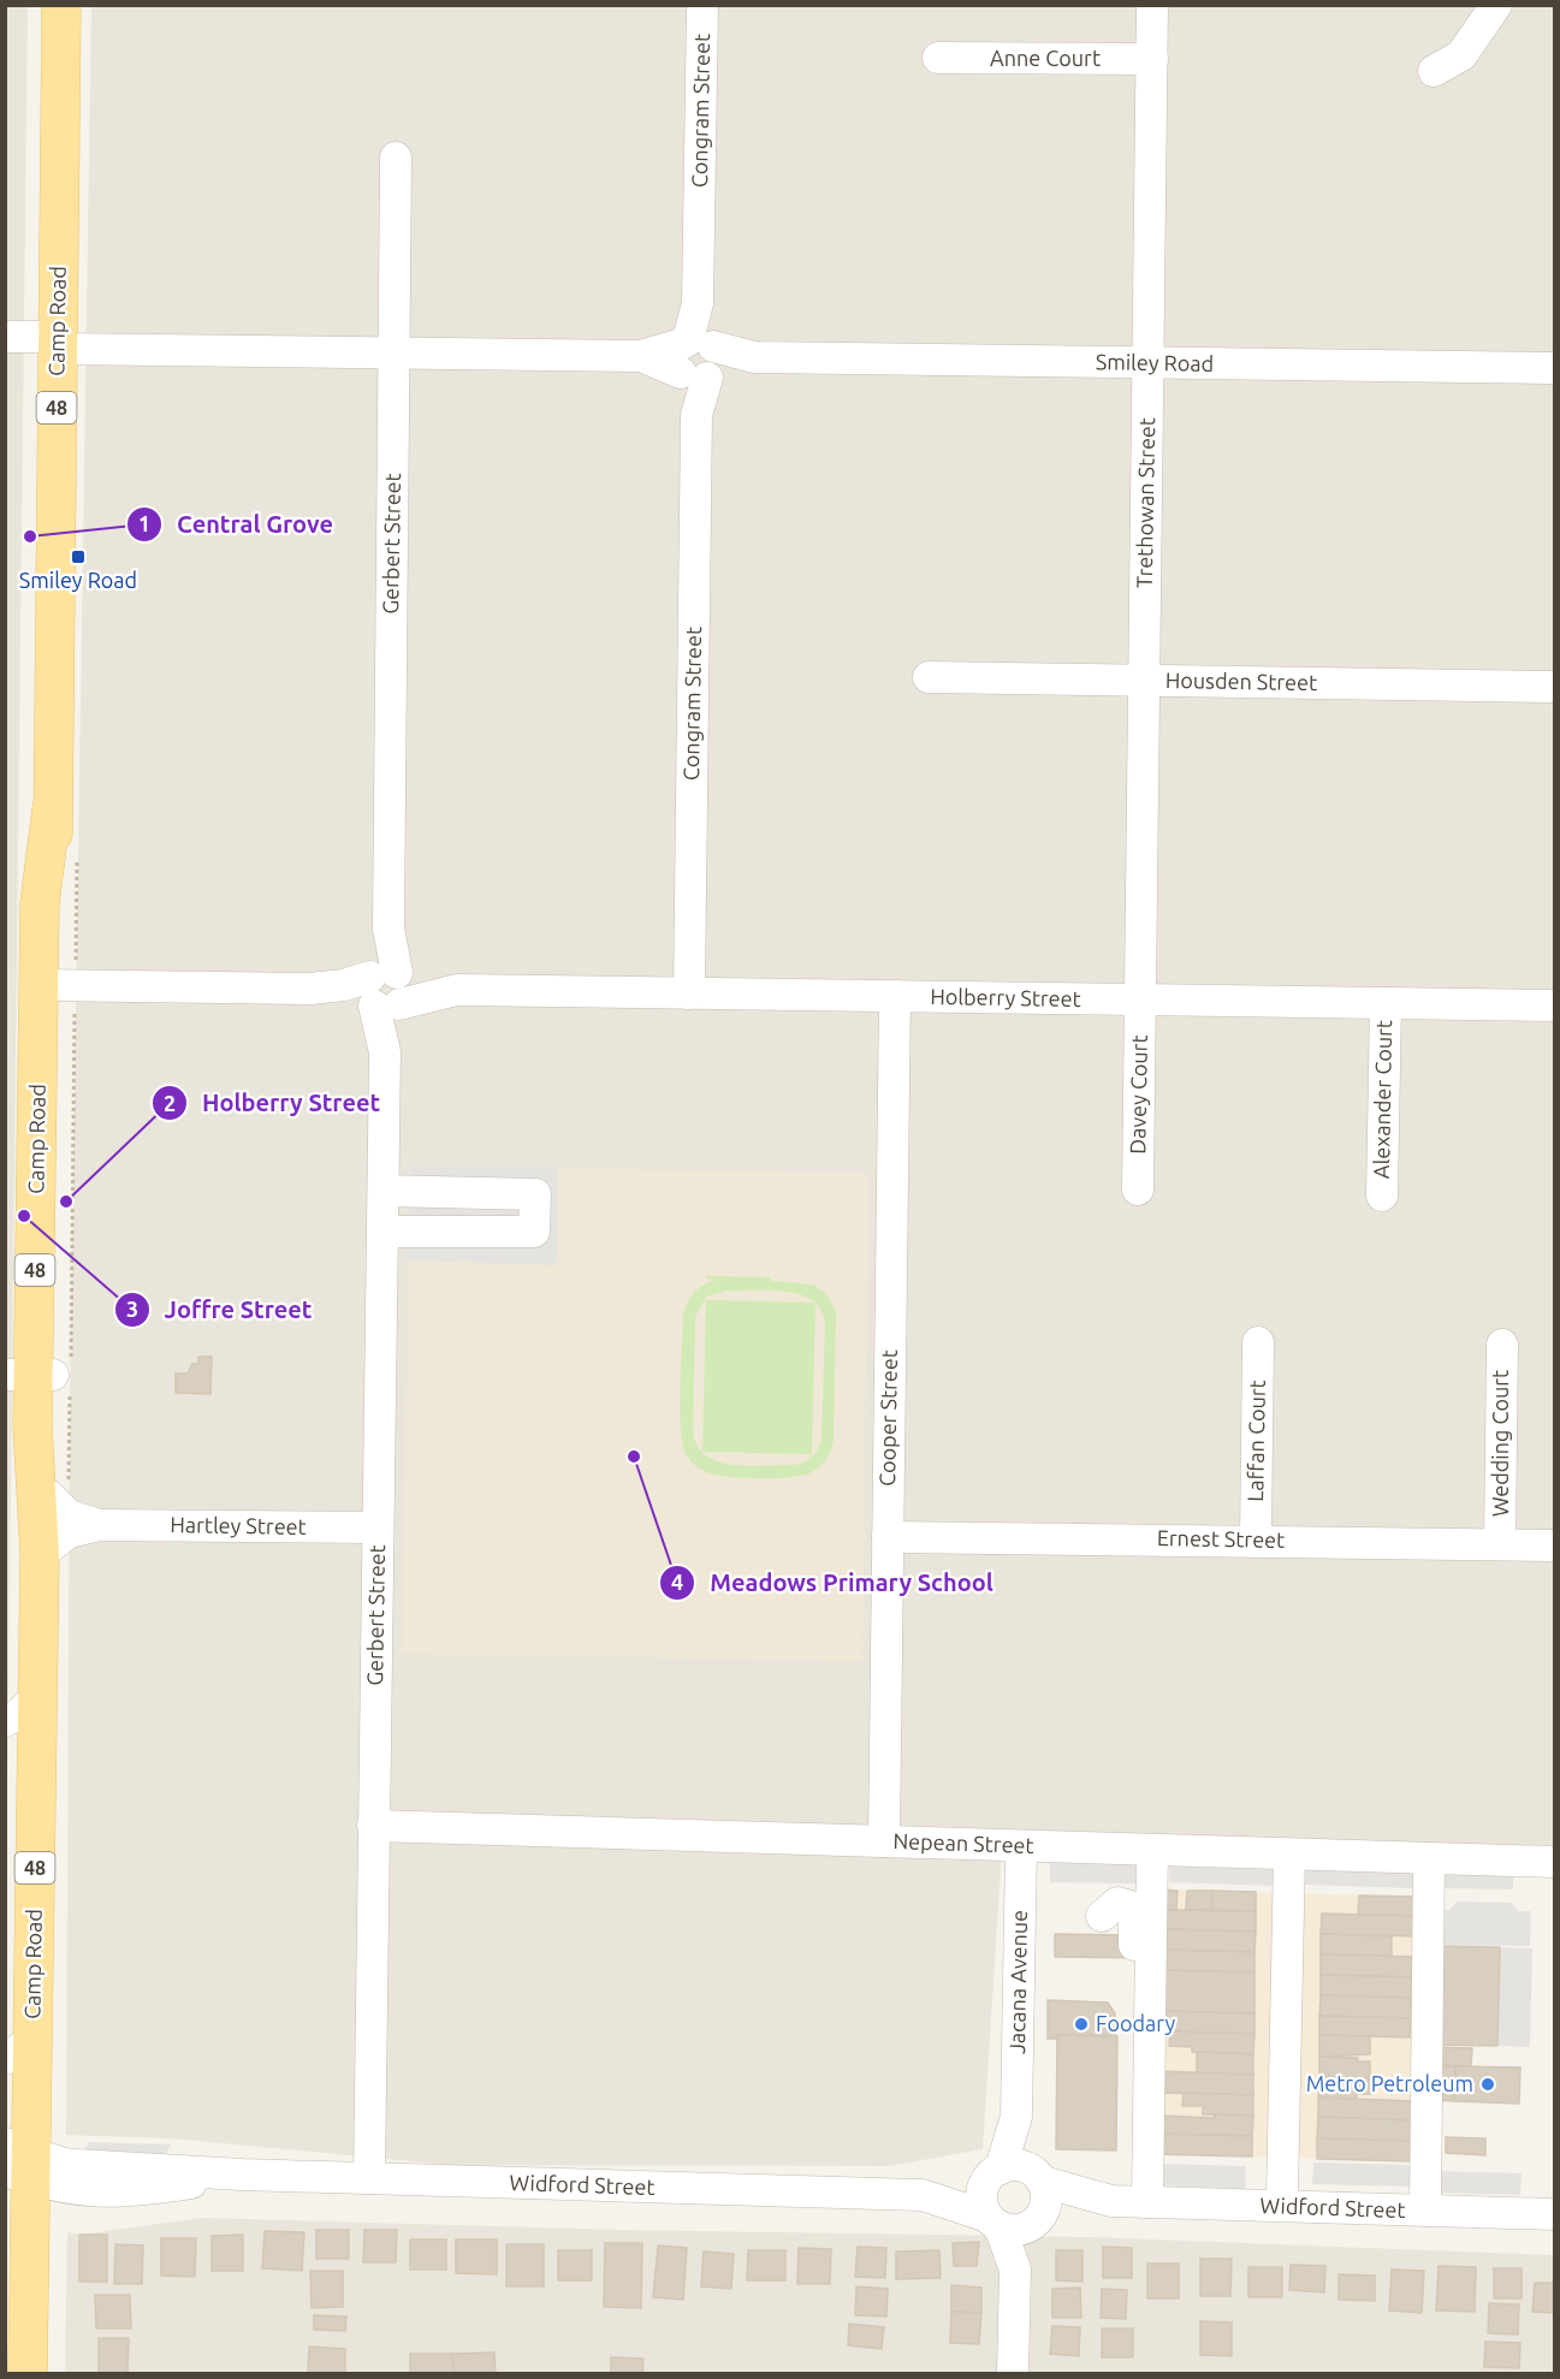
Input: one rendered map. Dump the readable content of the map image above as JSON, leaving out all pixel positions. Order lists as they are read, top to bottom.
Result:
{
  "streets": {
    "main road": ["Camp Road", "48"],
    "street": [
      "Anne Court",
      "Congram Street",
      "Smiley Road",
      "Trethowan Street",
      "Gerbert Street",
      "Housden Street",
      "Holberry Street",
      "Davey Court",
      "Alexander Court",
      "Cooper Street",
      "Laffan Court",
      "Wedding Court",
      "Hartley Street",
      "Ernest Street",
      "Nepean Street",
      "Jacana Avenue",
      "Widford Street"
    ]
  },
  "crossings": [
    ["Anne Court", "Trethowan Street"],
    ["Congram Street", "Smiley Road"],
    ["Congram Street", "Holberry Street"],
    ["Camp Road", "Smiley Road"],
    ["Camp Road", "Holberry Street"],
    ["Camp Road", "Hartley Street"],
    ["Camp Road", "Widford Street"],
    ["Smiley Road", "Trethowan Street"],
    ["Smiley Road", "Gerbert Street"],
    ["Trethowan Street", "Housden Street"],
    ["Trethowan Street", "Holberry Street"],
    ["Trethowan Street", "Davey Court"],
    ["Gerbert Street", "Holberry Street"],
    ["Gerbert Street", "Hartley Street"],
    ["Gerbert Street", "Nepean Street"],
    ["Gerbert Street", "Widford Street"],
    ["Holberry Street", "Davey Court"],
    ["Holberry Street", "Alexander Court"],
    ["Holberry Street", "Cooper Street"],
    ["Cooper Street", "Ernest Street"],
    ["Cooper Street", "Nepean Street"],
    ["Laffan Court", "Ernest Street"],
    ["Wedding Court", "Ernest Street"],
    ["Nepean Street", "Jacana Avenue"],
    ["Jacana Avenue", "Widford Street"]
  ],
  "places": {
    "other": [
      "Central Grove",
      "Holberry Street",
      "Joffre Street",
      "Meadows Primary School",
      "Foodary",
      "Metro Petroleum"
    ],
    "transit": ["Smiley Road"]
  }
}
